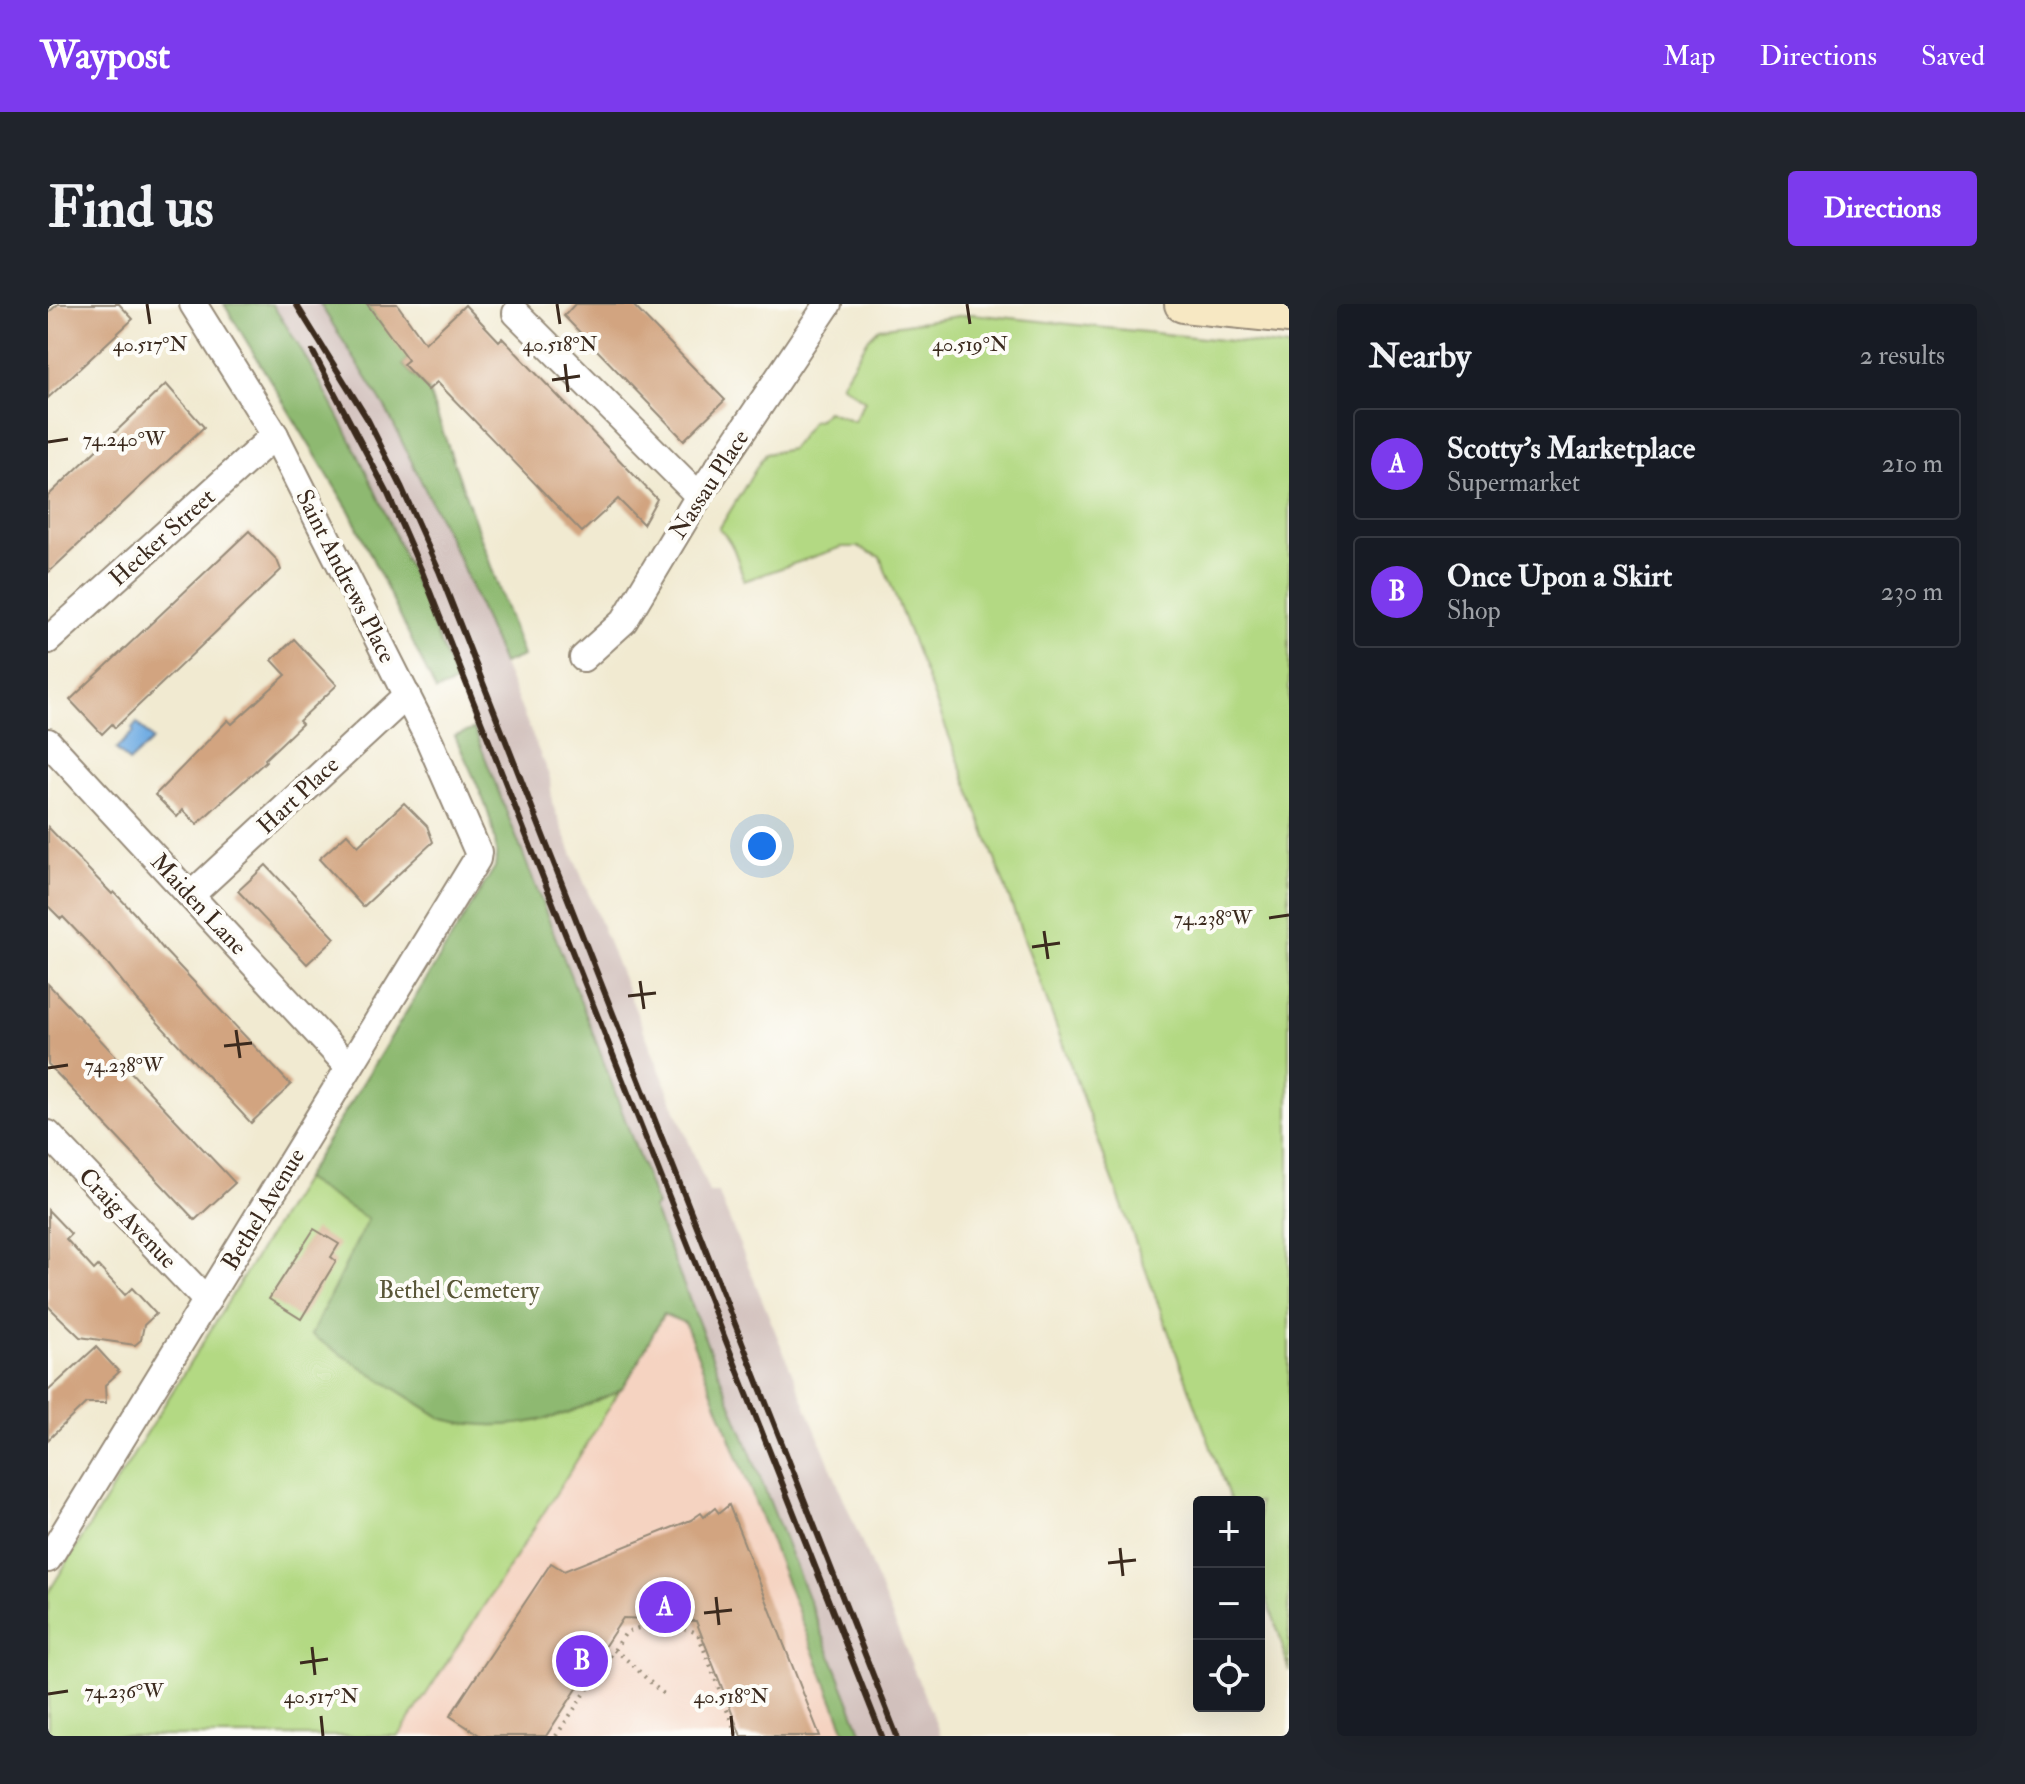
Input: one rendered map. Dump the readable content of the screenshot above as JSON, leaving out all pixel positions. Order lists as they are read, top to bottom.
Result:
{
  "streets": {
    "street": [
      "Nassau Place",
      "Hecker Street",
      "Saint Andrews Place",
      "Hart Place",
      "Maiden Lane",
      "Bethel Avenue",
      "Craig Avenue"
    ]
  },
  "crossings": [
    ["Hecker Street", "Saint Andrews Place"],
    ["Saint Andrews Place", "Hart Place"],
    ["Saint Andrews Place", "Bethel Avenue"],
    ["Hart Place", "Maiden Lane"],
    ["Maiden Lane", "Bethel Avenue"],
    ["Bethel Avenue", "Craig Avenue"]
  ],
  "parks": ["Bethel Cemetery"],
  "page": {
    "header": "Waypost",
    "nav": ["Map", "Directions", "Saved"],
    "buttons": "Directions",
    "title": "Find us",
    "heading": ["Nearby", "2 results"],
    "list": [
      {
        "mark": "A",
        "name": "Scotty's Marketplace",
        "note": "Supermarket",
        "value": "210 m"
      },
      {
        "mark": "B",
        "name": "Once Upon a Skirt",
        "note": "Shop",
        "value": "230 m"
      }
    ],
    "map_buttons": ["+", "−"],
    "pins": ["A", "B"]
  },
  "coordinates": [
    "40.517°N",
    "40.518°N",
    "40.519°N",
    "74.240°W",
    "74.238°W",
    "74.236°W"
  ]
}
